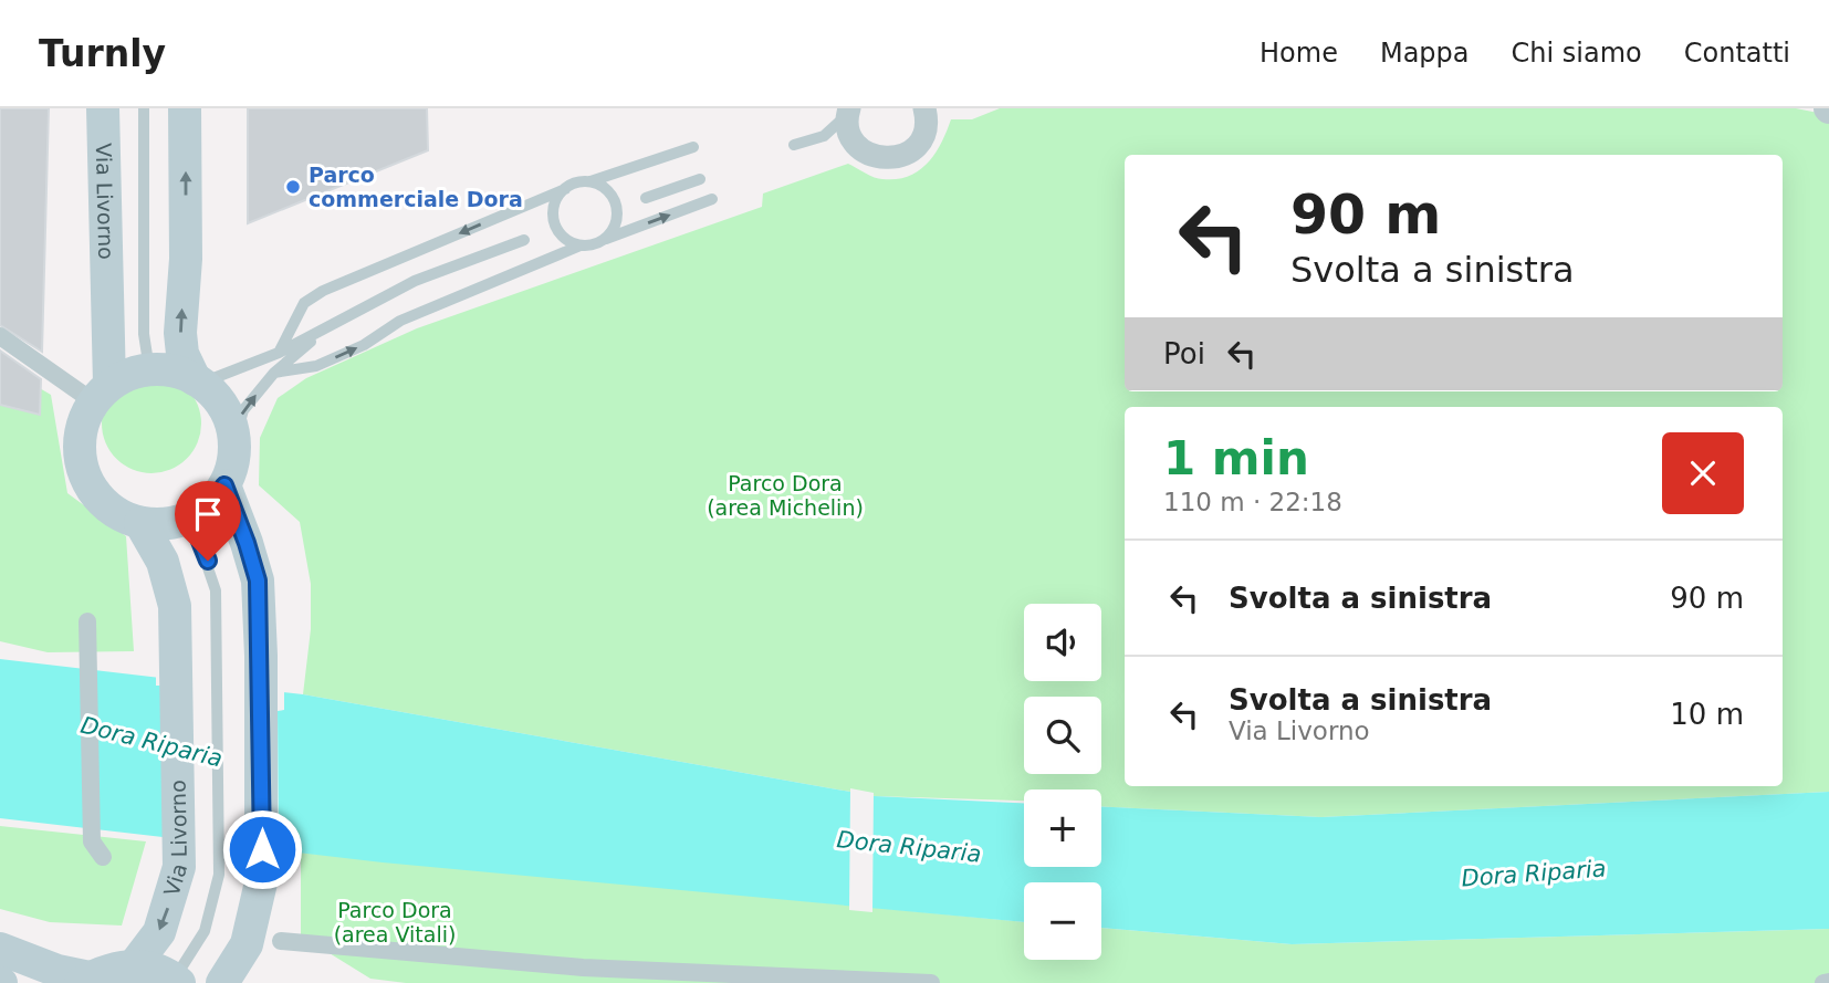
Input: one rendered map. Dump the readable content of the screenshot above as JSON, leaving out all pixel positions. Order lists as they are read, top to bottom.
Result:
{
  "streets": {
    "main road": ["Via Livorno"]
  },
  "water": ["Dora Riparia"],
  "parks": ["Parco Dora (area Michelin)", "Parco Dora (area Vitali)"],
  "places": ["Parco commerciale Dora"],
  "page": {
    "header": "Turnly",
    "nav": [
      "Home",
      "Mappa",
      "Chi siamo",
      "Contatti"
    ],
    "turn": ["90 m", "Svolta a sinistra"],
    "then": "Poi",
    "heading": ["1 min", "110 m · 22:18"],
    "list": [
      {
        "name": "Svolta a sinistra",
        "value": "90 m"
      },
      {
        "name": "Svolta a sinistra",
        "note": "Via Livorno",
        "value": "10 m"
      }
    ],
    "map_buttons": ["+", "−"]
  }
}
